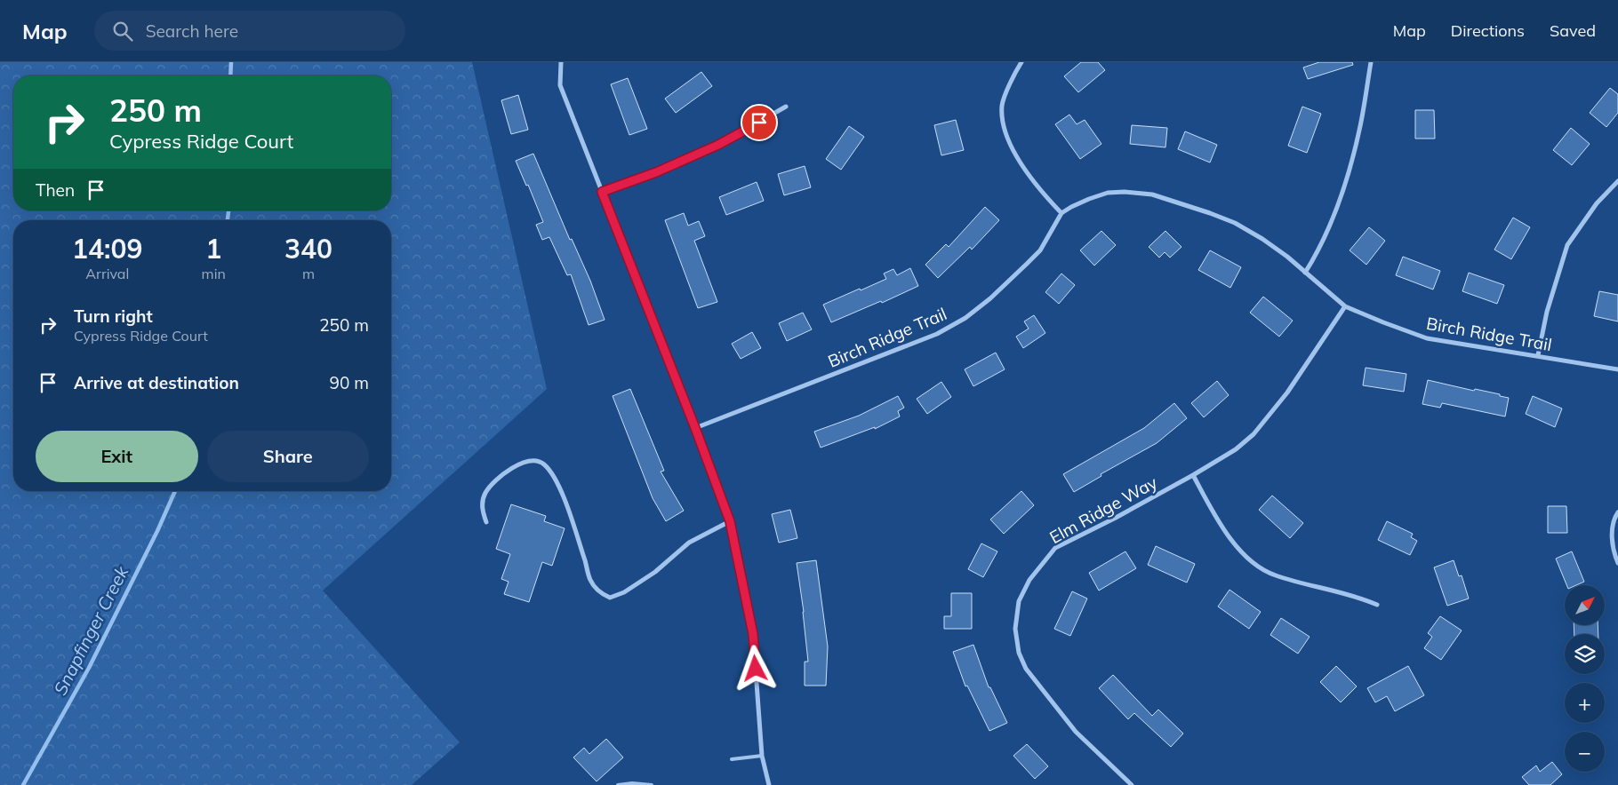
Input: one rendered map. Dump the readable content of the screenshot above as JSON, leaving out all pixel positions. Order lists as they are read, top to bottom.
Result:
{
  "streets": {
    "street": ["Birch Ridge Trail", "Elm Ridge Way"]
  },
  "crossings": [
    ["Birch Ridge Trail", "Elm Ridge Way"]
  ],
  "water": ["Snapfinger Creek"],
  "north": "top right",
  "page": {
    "header": "Map",
    "search": "Search here",
    "nav": ["Map", "Directions", "Saved"],
    "turn": ["250 m", "Cypress Ridge Court"],
    "then": "Then",
    "eta": [
      "14:09",
      "Arrival",
      "1",
      "min",
      "340",
      "m"
    ],
    "list": [
      {
        "name": "Turn right",
        "note": "Cypress Ridge Court",
        "value": "250 m"
      },
      {
        "name": "Arrive at destination",
        "value": "90 m"
      }
    ],
    "buttons": ["Exit", "Share"],
    "map_buttons": ["+", "−"]
  }
}
